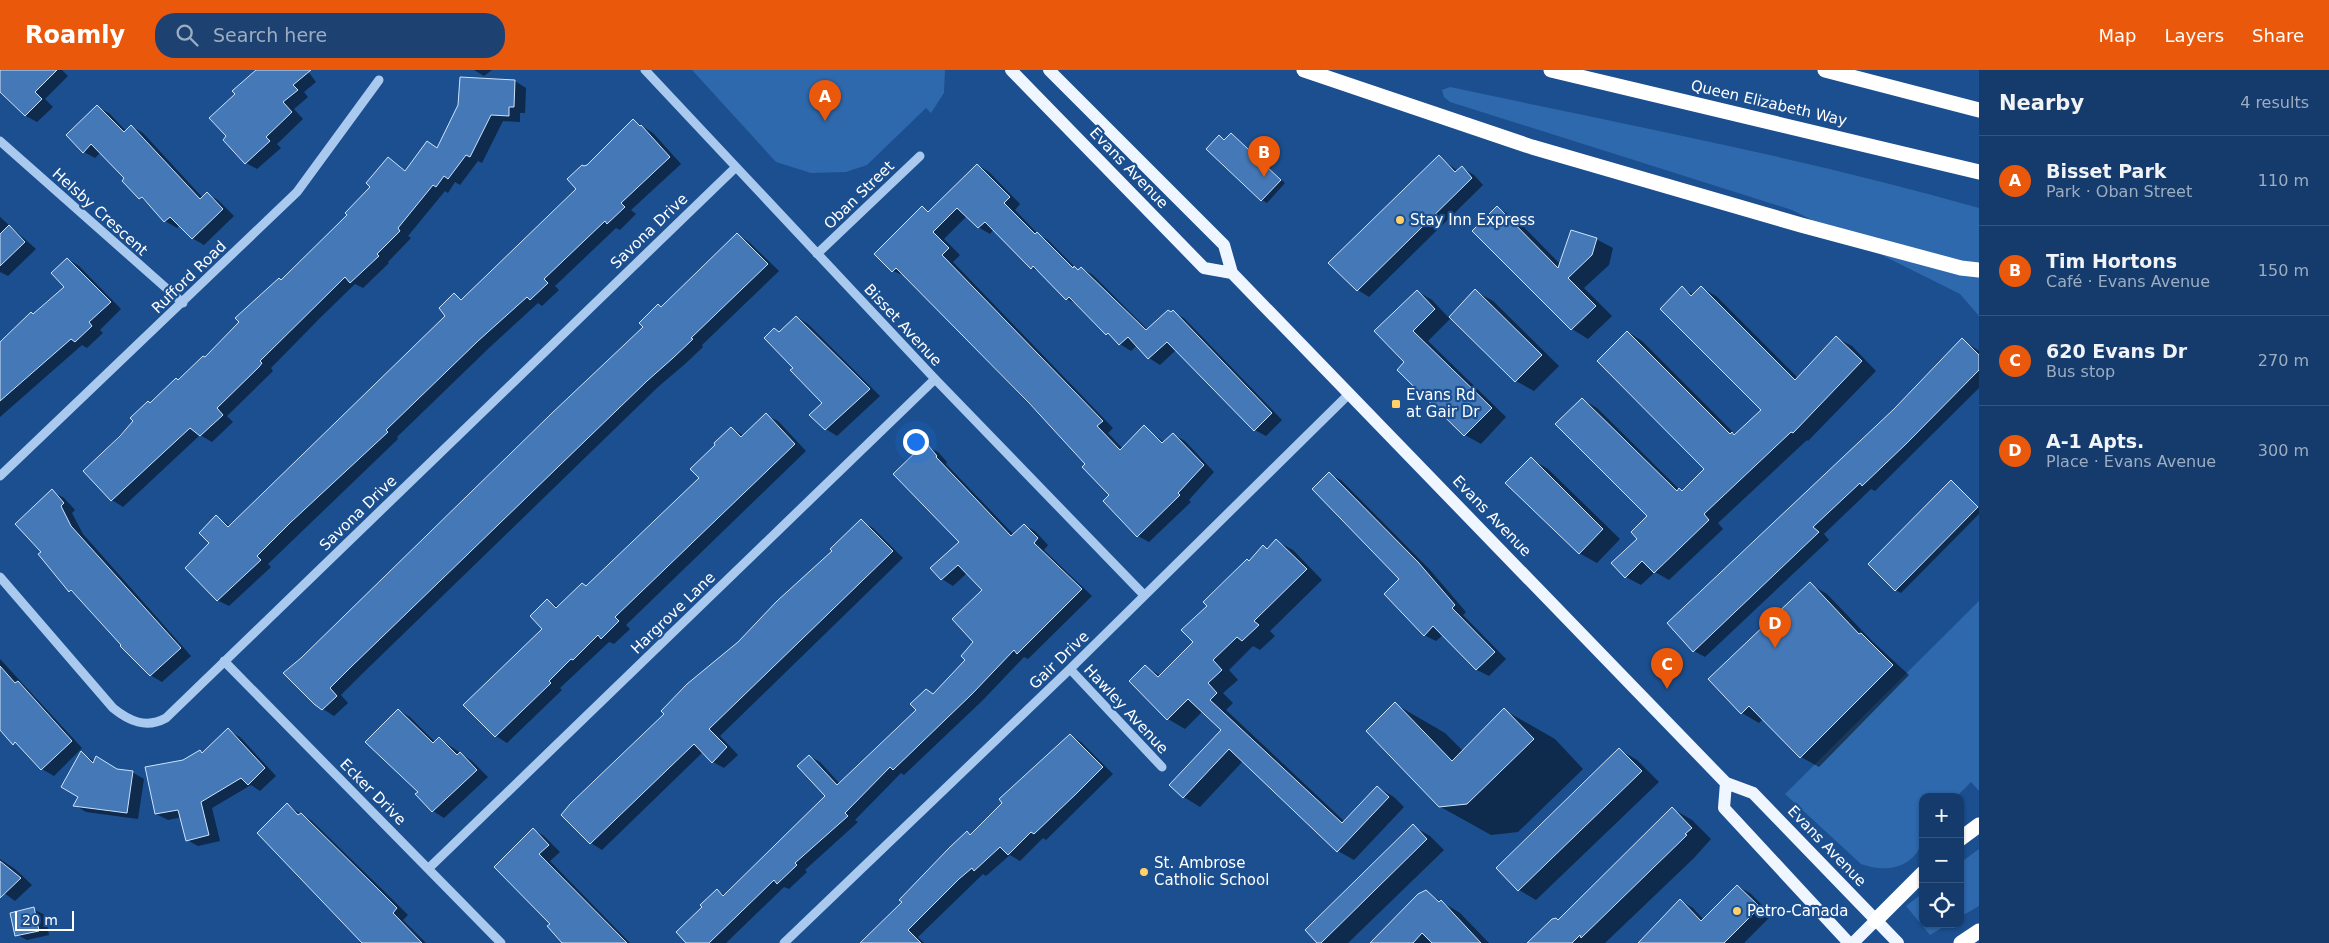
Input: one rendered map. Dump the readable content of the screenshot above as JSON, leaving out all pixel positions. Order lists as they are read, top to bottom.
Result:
{
  "streets": {
    "highway": ["Queen Elizabeth Way"],
    "main road": ["Evans Avenue"],
    "street": [
      "Oban Street",
      "Helsby Crescent",
      "Savona Drive",
      "Rufford Road",
      "Bisset Avenue",
      "Hargrove Lane",
      "Gair Drive",
      "Hawley Avenue",
      "Ecker Drive"
    ]
  },
  "crossings": [
    ["Evans Avenue", "Gair Drive"],
    ["Oban Street", "Bisset Avenue"],
    ["Helsby Crescent", "Rufford Road"],
    ["Savona Drive", "Bisset Avenue"],
    ["Savona Drive", "Ecker Drive"],
    ["Bisset Avenue", "Hargrove Lane"],
    ["Bisset Avenue", "Gair Drive"],
    ["Hargrove Lane", "Ecker Drive"],
    ["Gair Drive", "Hawley Avenue"]
  ],
  "places": {
    "other": ["Stay Inn Express", "St. Ambrose Catholic School", "Petro-Canada"],
    "transit": ["Evans Rd at Gair Dr"]
  },
  "scale_bar": "20 m",
  "page": {
    "header": "Roamly",
    "search": "Search here",
    "nav": ["Map", "Layers", "Share"],
    "heading": ["Nearby", "4 results"],
    "pins": [
      "A",
      "B",
      "D",
      "C"
    ],
    "list": [
      {
        "mark": "A",
        "name": "Bisset Park",
        "note": "Park · Oban Street",
        "value": "110 m"
      },
      {
        "mark": "B",
        "name": "Tim Hortons",
        "note": "Café · Evans Avenue",
        "value": "150 m"
      },
      {
        "mark": "C",
        "name": "620 Evans Dr",
        "note": "Bus stop",
        "value": "270 m"
      },
      {
        "mark": "D",
        "name": "A-1 Apts.",
        "note": "Place · Evans Avenue",
        "value": "300 m"
      }
    ],
    "map_buttons": ["+", "−"],
    "scale": "20 m"
  }
}
